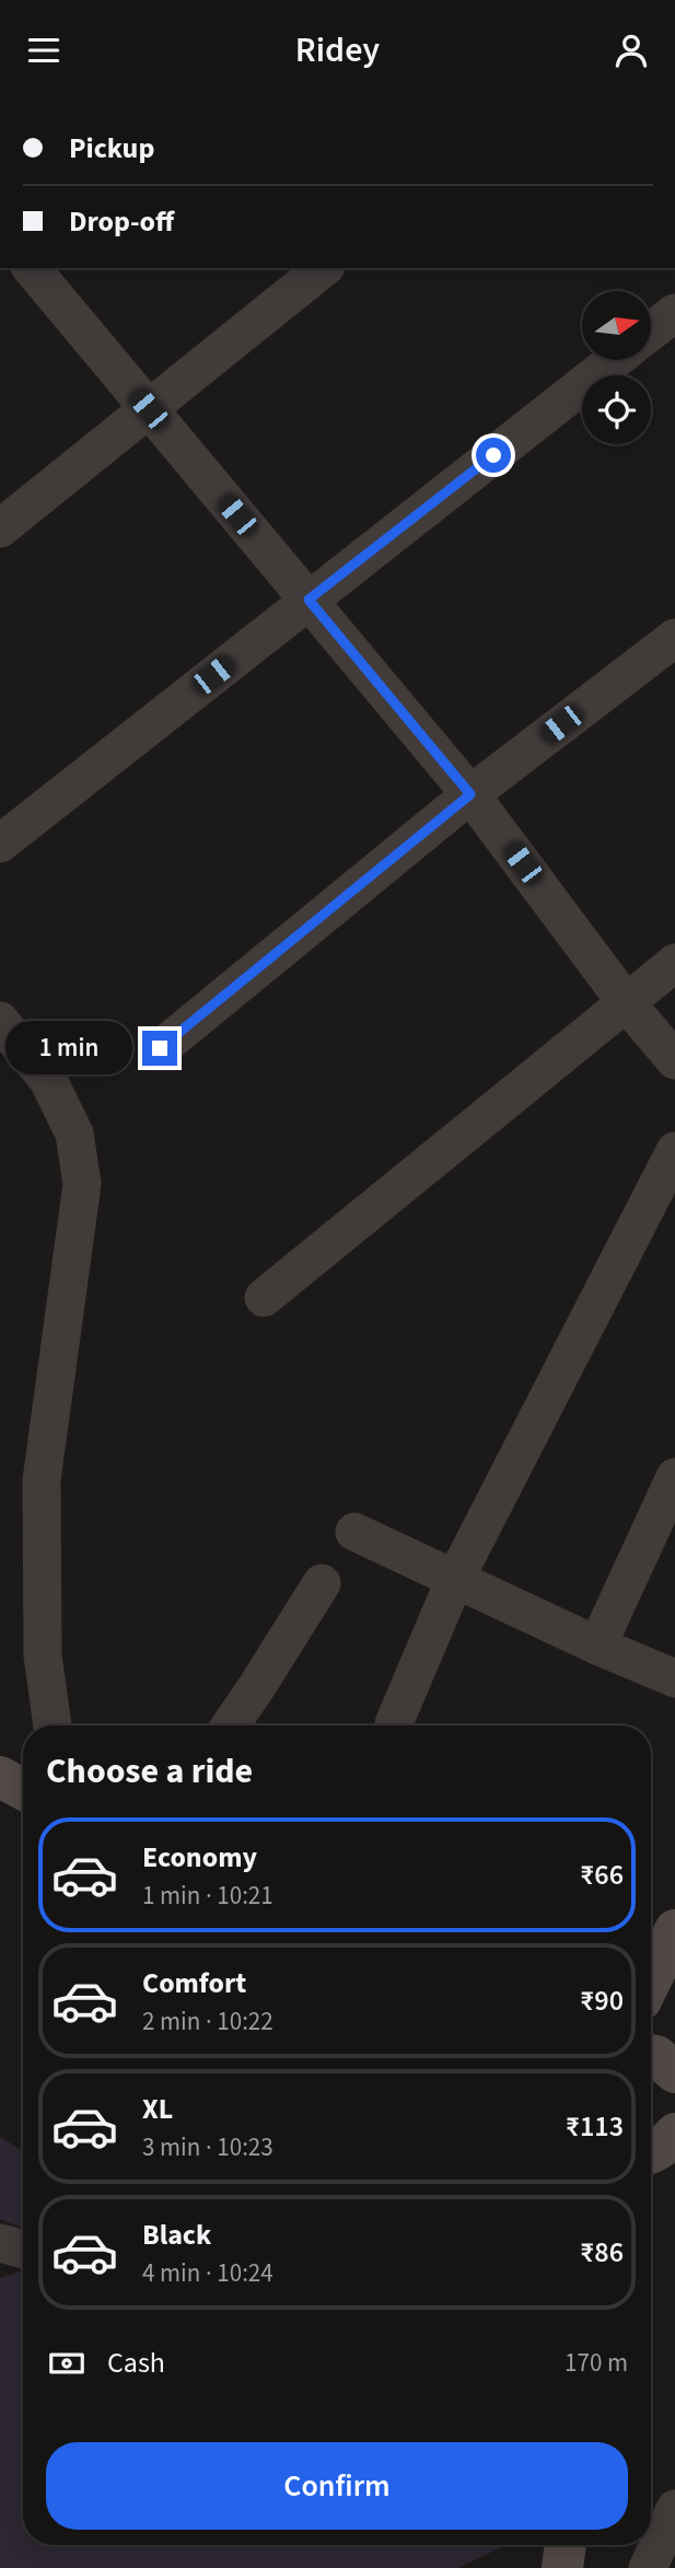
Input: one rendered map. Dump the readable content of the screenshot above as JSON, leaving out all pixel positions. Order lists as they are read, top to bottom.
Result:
{
  "north": "right",
  "page": {
    "header": "Ridey",
    "banner": ["Pickup", "Drop-off"],
    "bubble": "1 min",
    "heading": "Choose a ride",
    "list": [
      {
        "name": "Economy",
        "note": "1 min · 10:21",
        "value": "₹66"
      },
      {
        "name": "Comfort",
        "note": "2 min · 10:22",
        "value": "₹90"
      },
      {
        "name": "XL",
        "note": "3 min · 10:23",
        "value": "₹113"
      },
      {
        "name": "Black",
        "note": "4 min · 10:24",
        "value": "₹86"
      }
    ],
    "pay": ["Cash", "170 m"],
    "buttons": "Confirm"
  }
}
